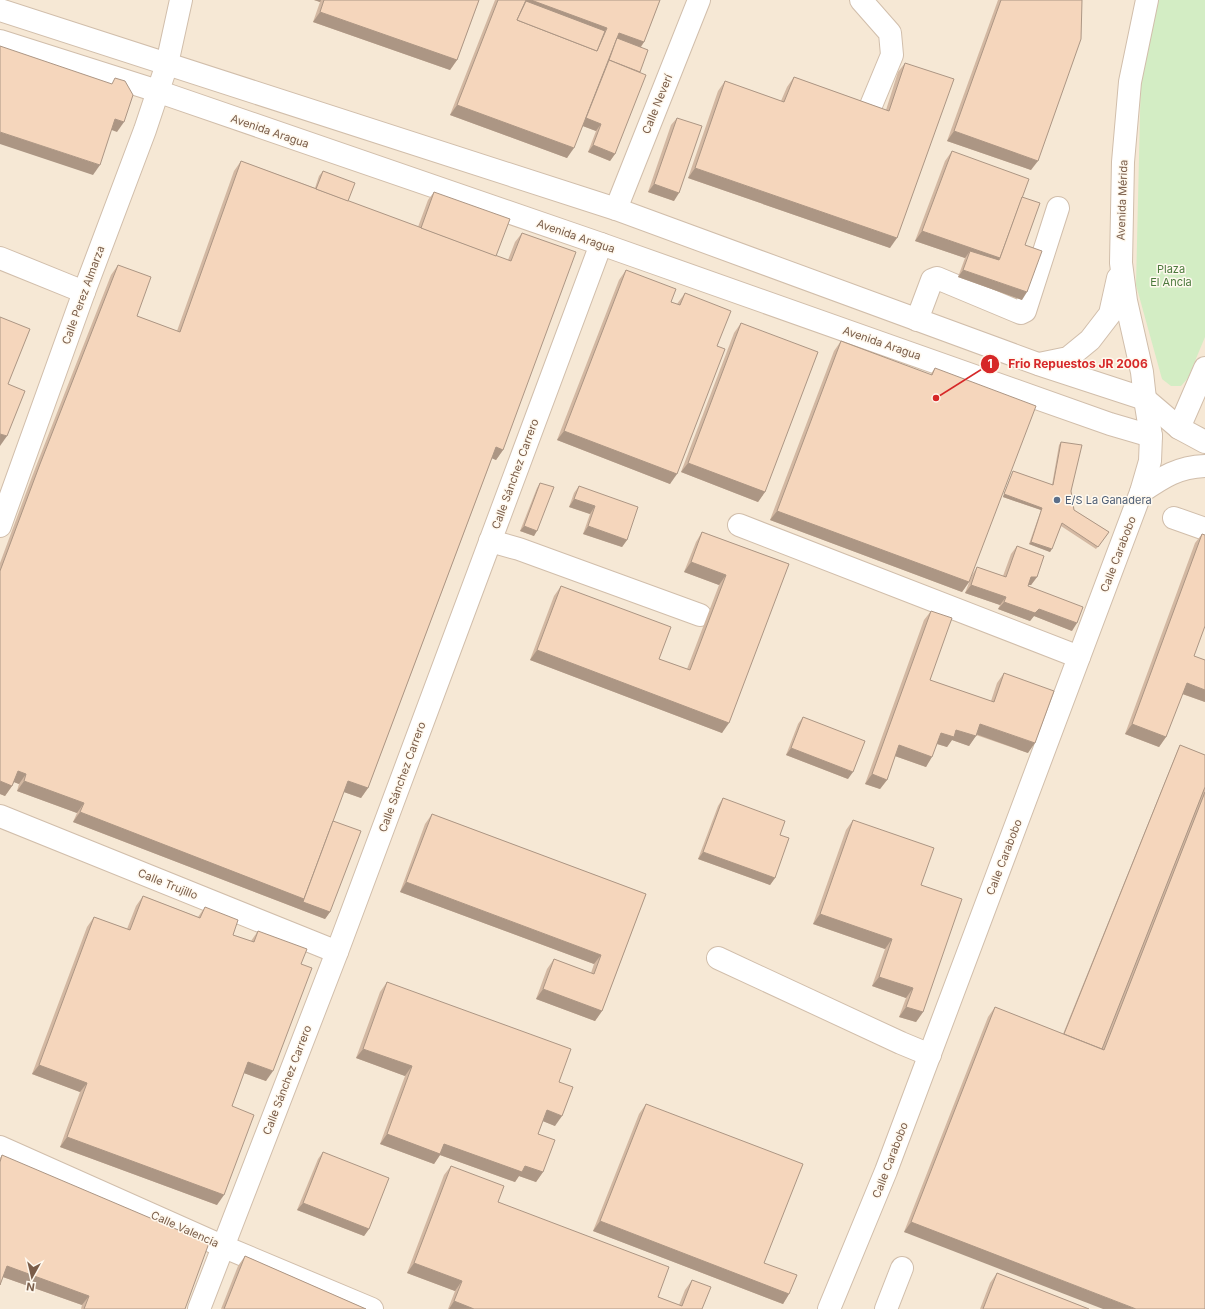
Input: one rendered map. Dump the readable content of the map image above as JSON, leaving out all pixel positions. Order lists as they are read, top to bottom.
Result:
{
  "streets": {
    "street": [
      "Calle Neverí",
      "Avenida Aragua",
      "Avenida Mérida",
      "Calle Perez Almarza",
      "Calle Sánchez Carrero",
      "Calle Carabobo",
      "Calle Trujillo",
      "Calle Valencia"
    ]
  },
  "crossings": [
    ["Avenida Aragua", "Calle Perez Almarza"],
    ["Avenida Aragua", "Calle Sánchez Carrero"],
    ["Avenida Aragua", "Calle Carabobo"],
    ["Avenida Mérida", "Calle Carabobo"],
    ["Calle Sánchez Carrero", "Calle Trujillo"],
    ["Calle Sánchez Carrero", "Calle Valencia"]
  ],
  "parks": ["Plaza El Ancla"],
  "places": ["Frio Repuestos JR 2006", "E/S La Ganadera"],
  "north": "bottom"
}
